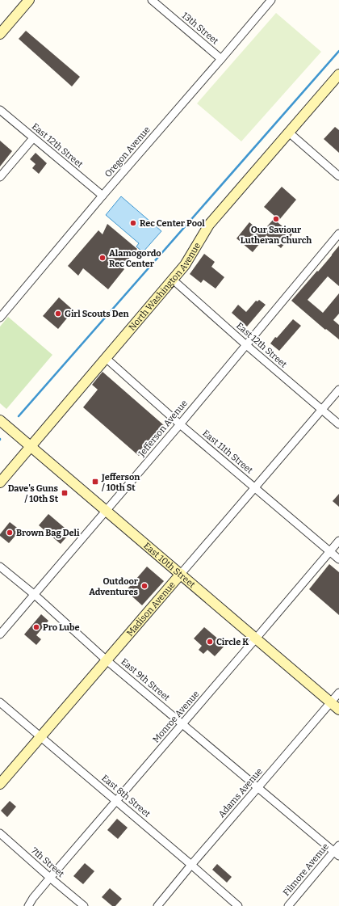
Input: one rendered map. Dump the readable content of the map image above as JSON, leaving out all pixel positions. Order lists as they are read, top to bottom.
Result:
{
  "streets": {
    "main road": ["North Washington Avenue", "East 10th Street", "Madison Avenue"],
    "street": [
      "13th Street",
      "East 12th Street",
      "Oregon Avenue",
      "Jefferson Avenue",
      "East 11th Street",
      "East 9th Street",
      "Monroe Avenue",
      "Adams Avenue",
      "East 8th Street",
      "7th Street",
      "Filmore Avenue"
    ]
  },
  "crossings": [
    ["13th Street", "Oregon Avenue"],
    ["East 12th Street", "Oregon Avenue"],
    ["East 12th Street", "North Washington Avenue"],
    ["East 12th Street", "Jefferson Avenue"],
    ["East 12th Street", "Madison Avenue"],
    ["North Washington Avenue", "East 11th Street"],
    ["North Washington Avenue", "East 10th Street"],
    ["Jefferson Avenue", "East 11th Street"],
    ["Jefferson Avenue", "East 10th Street"],
    ["Jefferson Avenue", "East 9th Street"],
    ["East 11th Street", "Madison Avenue"],
    ["East 11th Street", "Monroe Avenue"],
    ["East 10th Street", "Madison Avenue"],
    ["East 10th Street", "Monroe Avenue"],
    ["East 10th Street", "Adams Avenue"],
    ["Madison Avenue", "East 9th Street"],
    ["Madison Avenue", "East 8th Street"],
    ["East 9th Street", "Monroe Avenue"],
    ["East 9th Street", "Adams Avenue"],
    ["East 9th Street", "Filmore Avenue"],
    ["Monroe Avenue", "East 8th Street"],
    ["Monroe Avenue", "7th Street"],
    ["Adams Avenue", "East 8th Street"]
  ],
  "places": {
    "other": [
      "Our Saviour Lutheran Church",
      "Rec Center Pool",
      "Alamogordo Rec Center",
      "Girl Scouts Den",
      "Brown Bag Deli",
      "Outdoor Adventures",
      "Pro Lube",
      "Circle K"
    ],
    "transit": ["Jefferson / 10th St", "Dave's Guns / 10th St"]
  }
}
